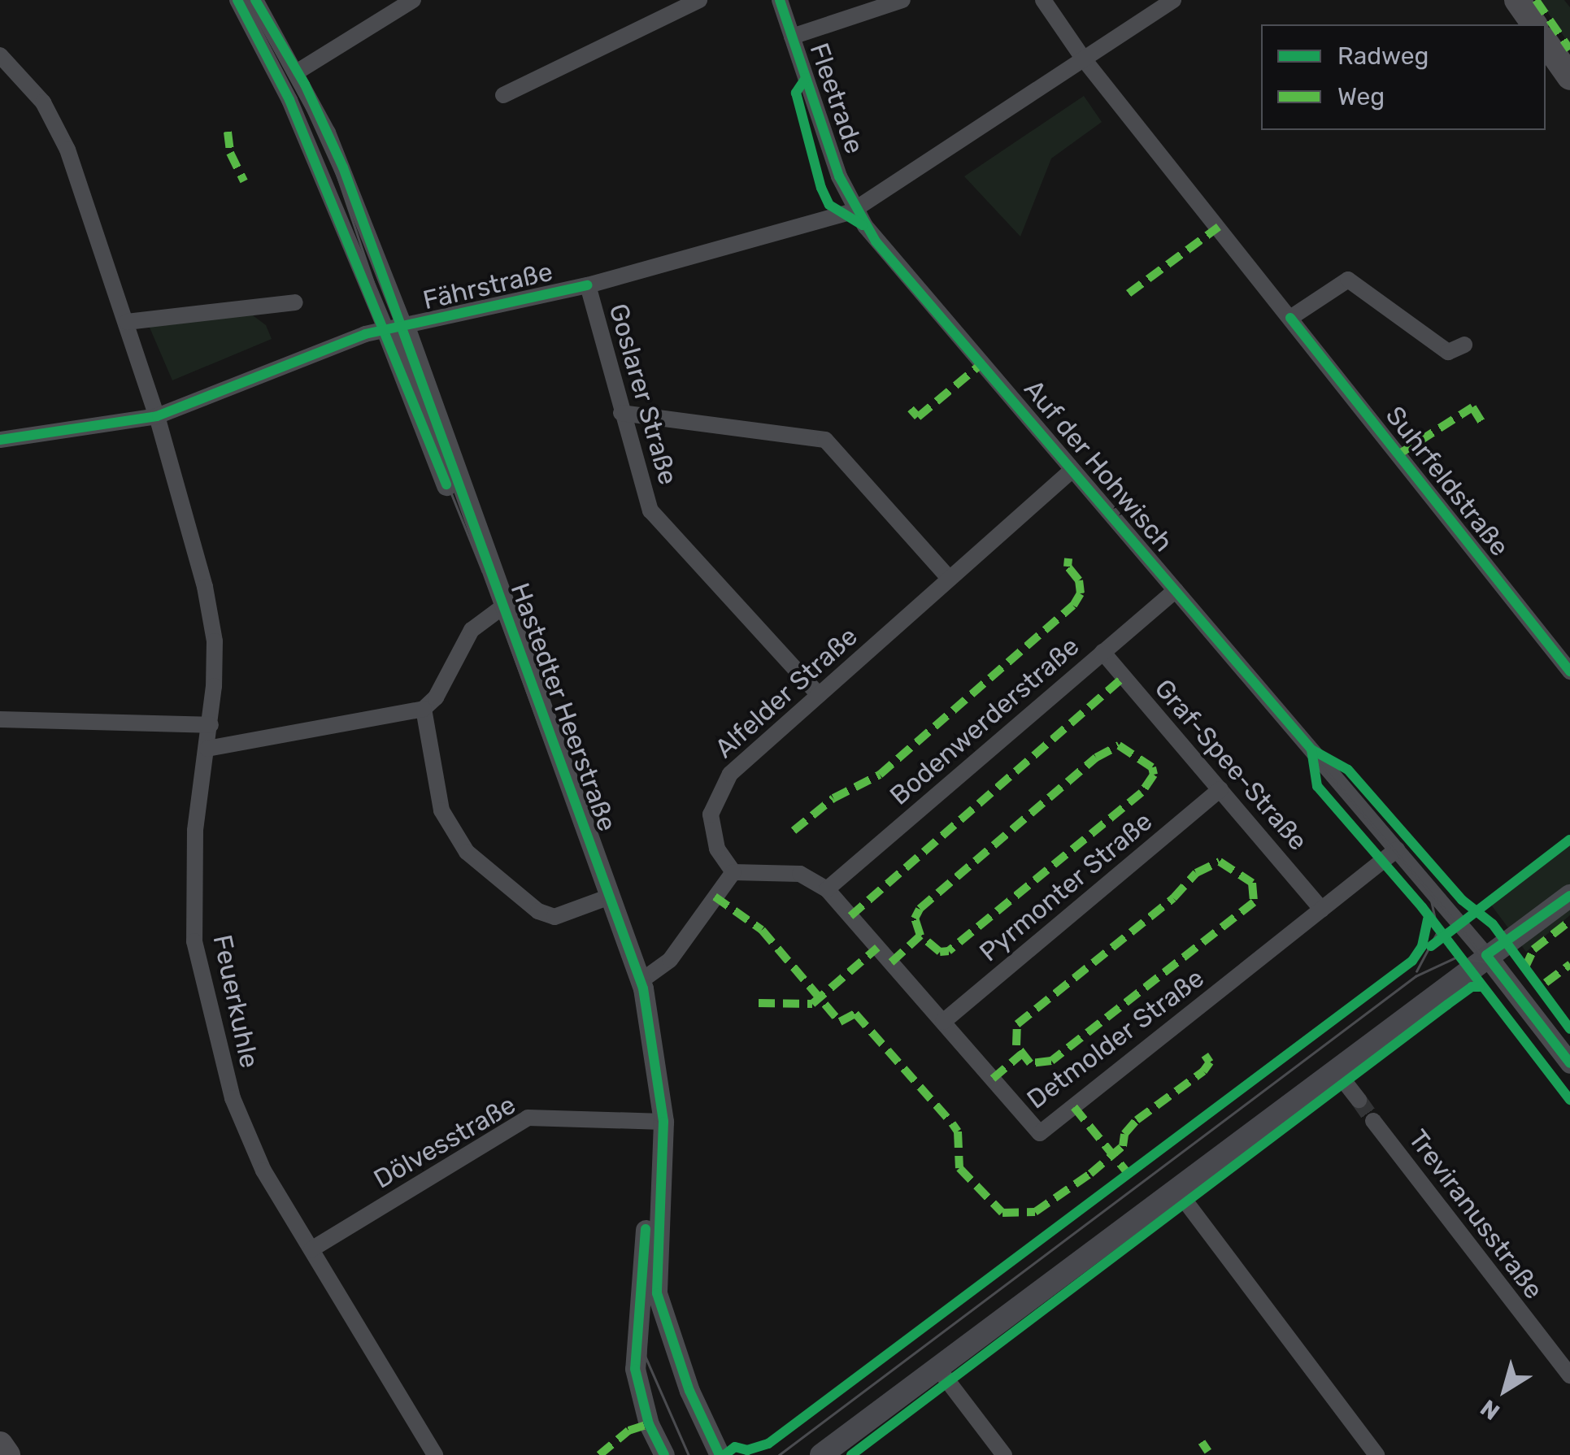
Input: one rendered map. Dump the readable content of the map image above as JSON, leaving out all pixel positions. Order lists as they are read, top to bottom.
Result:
{
  "streets": {
    "street": [
      "Fleetrade",
      "Fährstraße",
      "Goslarer Straße",
      "Auf der Hohwisch",
      "Suhrfeldstraße",
      "Alfelder Straße",
      "Hastedter Heerstraße",
      "Bodenwerderstraße",
      "Graf-Spee-Straße",
      "Pyrmonter Straße",
      "Feuerkuhle",
      "Detmolder Straße",
      "Dölvesstraße",
      "Treviranusstraße"
    ]
  },
  "crossings": [
    ["Fleetrade", "Fährstraße"],
    ["Fleetrade", "Auf der Hohwisch"],
    ["Fährstraße", "Goslarer Straße"],
    ["Fährstraße", "Auf der Hohwisch"],
    ["Fährstraße", "Suhrfeldstraße"],
    ["Fährstraße", "Hastedter Heerstraße"],
    ["Fährstraße", "Feuerkuhle"],
    ["Goslarer Straße", "Alfelder Straße"],
    ["Auf der Hohwisch", "Alfelder Straße"],
    ["Auf der Hohwisch", "Bodenwerderstraße"],
    ["Auf der Hohwisch", "Detmolder Straße"],
    ["Alfelder Straße", "Detmolder Straße"],
    ["Hastedter Heerstraße", "Dölvesstraße"],
    ["Bodenwerderstraße", "Graf-Spee-Straße"],
    ["Bodenwerderstraße", "Detmolder Straße"],
    ["Graf-Spee-Straße", "Pyrmonter Straße"],
    ["Graf-Spee-Straße", "Detmolder Straße"],
    ["Pyrmonter Straße", "Detmolder Straße"],
    ["Feuerkuhle", "Dölvesstraße"]
  ],
  "legend": ["Radweg", "Weg"],
  "north": "bottom left"
}
